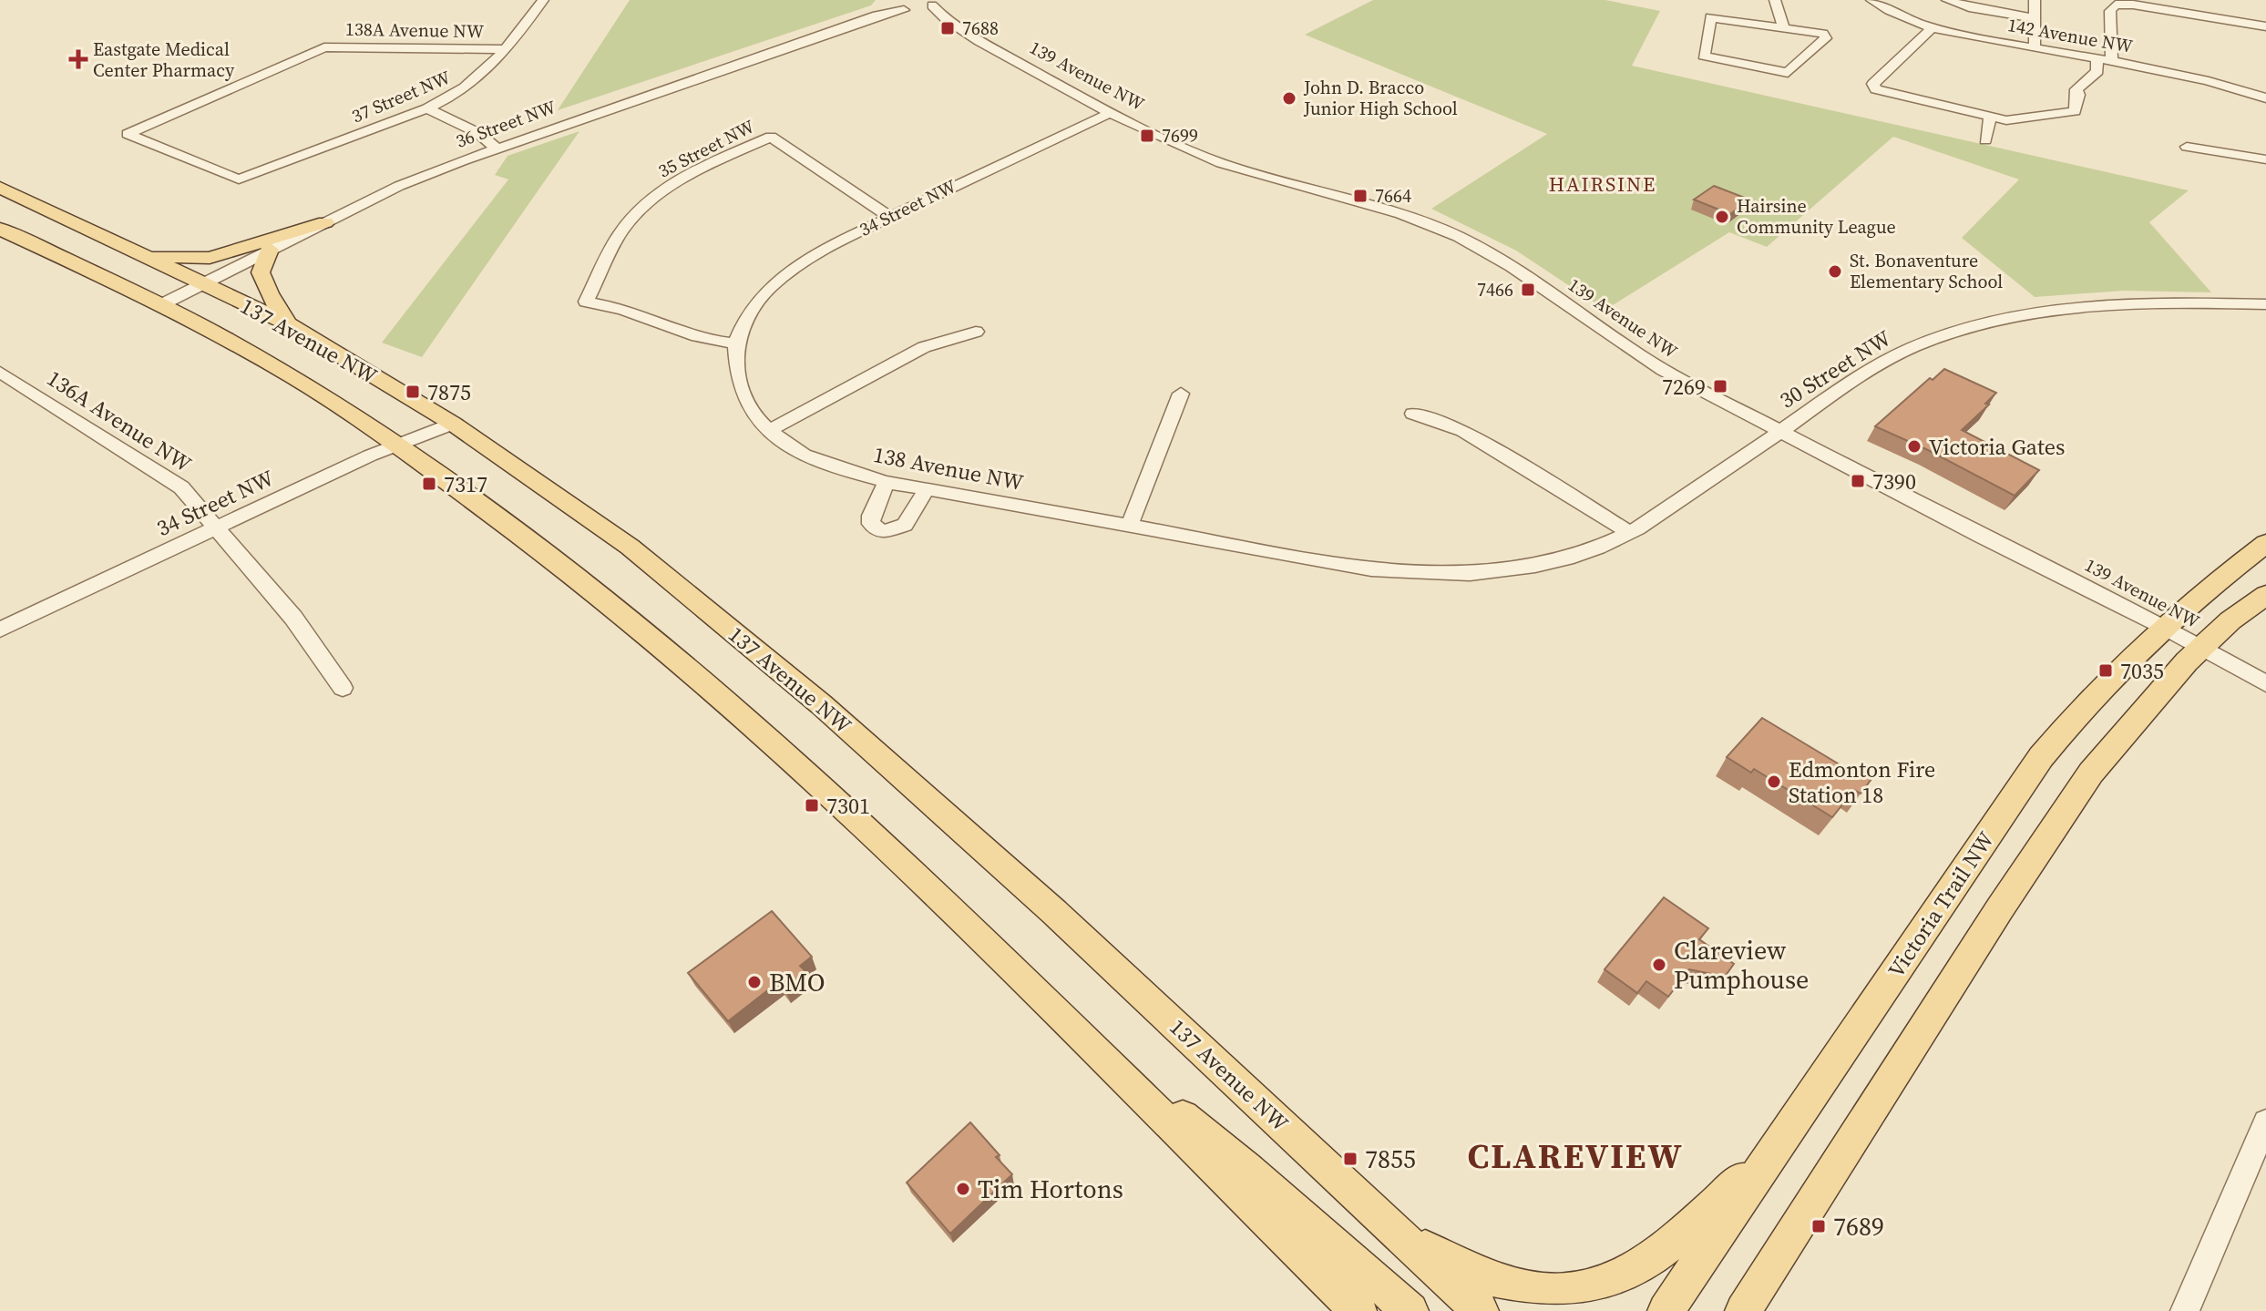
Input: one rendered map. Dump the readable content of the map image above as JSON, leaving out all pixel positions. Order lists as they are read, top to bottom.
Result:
{
  "streets": {
    "main road": ["137 Avenue NW", "Victoria Trail NW"],
    "street": [
      "138A Avenue NW",
      "142 Avenue NW",
      "139 Avenue NW",
      "37 Street NW",
      "36 Street NW",
      "35 Street NW",
      "34 Street NW",
      "30 Street NW",
      "136A Avenue NW",
      "138 Avenue NW"
    ]
  },
  "crossings": [
    ["138A Avenue NW", "37 Street NW"],
    ["139 Avenue NW", "36 Street NW"],
    ["139 Avenue NW", "34 Street NW"],
    ["139 Avenue NW", "30 Street NW"],
    ["139 Avenue NW", "Victoria Trail NW"],
    ["36 Street NW", "137 Avenue NW"],
    ["35 Street NW", "34 Street NW"],
    ["35 Street NW", "138 Avenue NW"],
    ["34 Street NW", "137 Avenue NW"],
    ["34 Street NW", "136A Avenue NW"],
    ["34 Street NW", "138 Avenue NW"],
    ["30 Street NW", "138 Avenue NW"]
  ],
  "districts": ["HAIRSINE", "CLAREVIEW"],
  "places": {
    "transit": [
      "7688",
      "7699",
      "7664",
      "7466",
      "7269",
      "7875",
      "7390",
      "7317",
      "7035",
      "7301",
      "7855",
      "7689"
    ],
    "health": ["Eastgate Medical Center Pharmacy"],
    "other": [
      "John D. Bracco Junior High School",
      "Hairsine Community League",
      "St. Bonaventure Elementary School",
      "Victoria Gates",
      "Edmonton Fire Station 18",
      "Clareview Pumphouse",
      "BMO",
      "Tim Hortons"
    ]
  }
}
